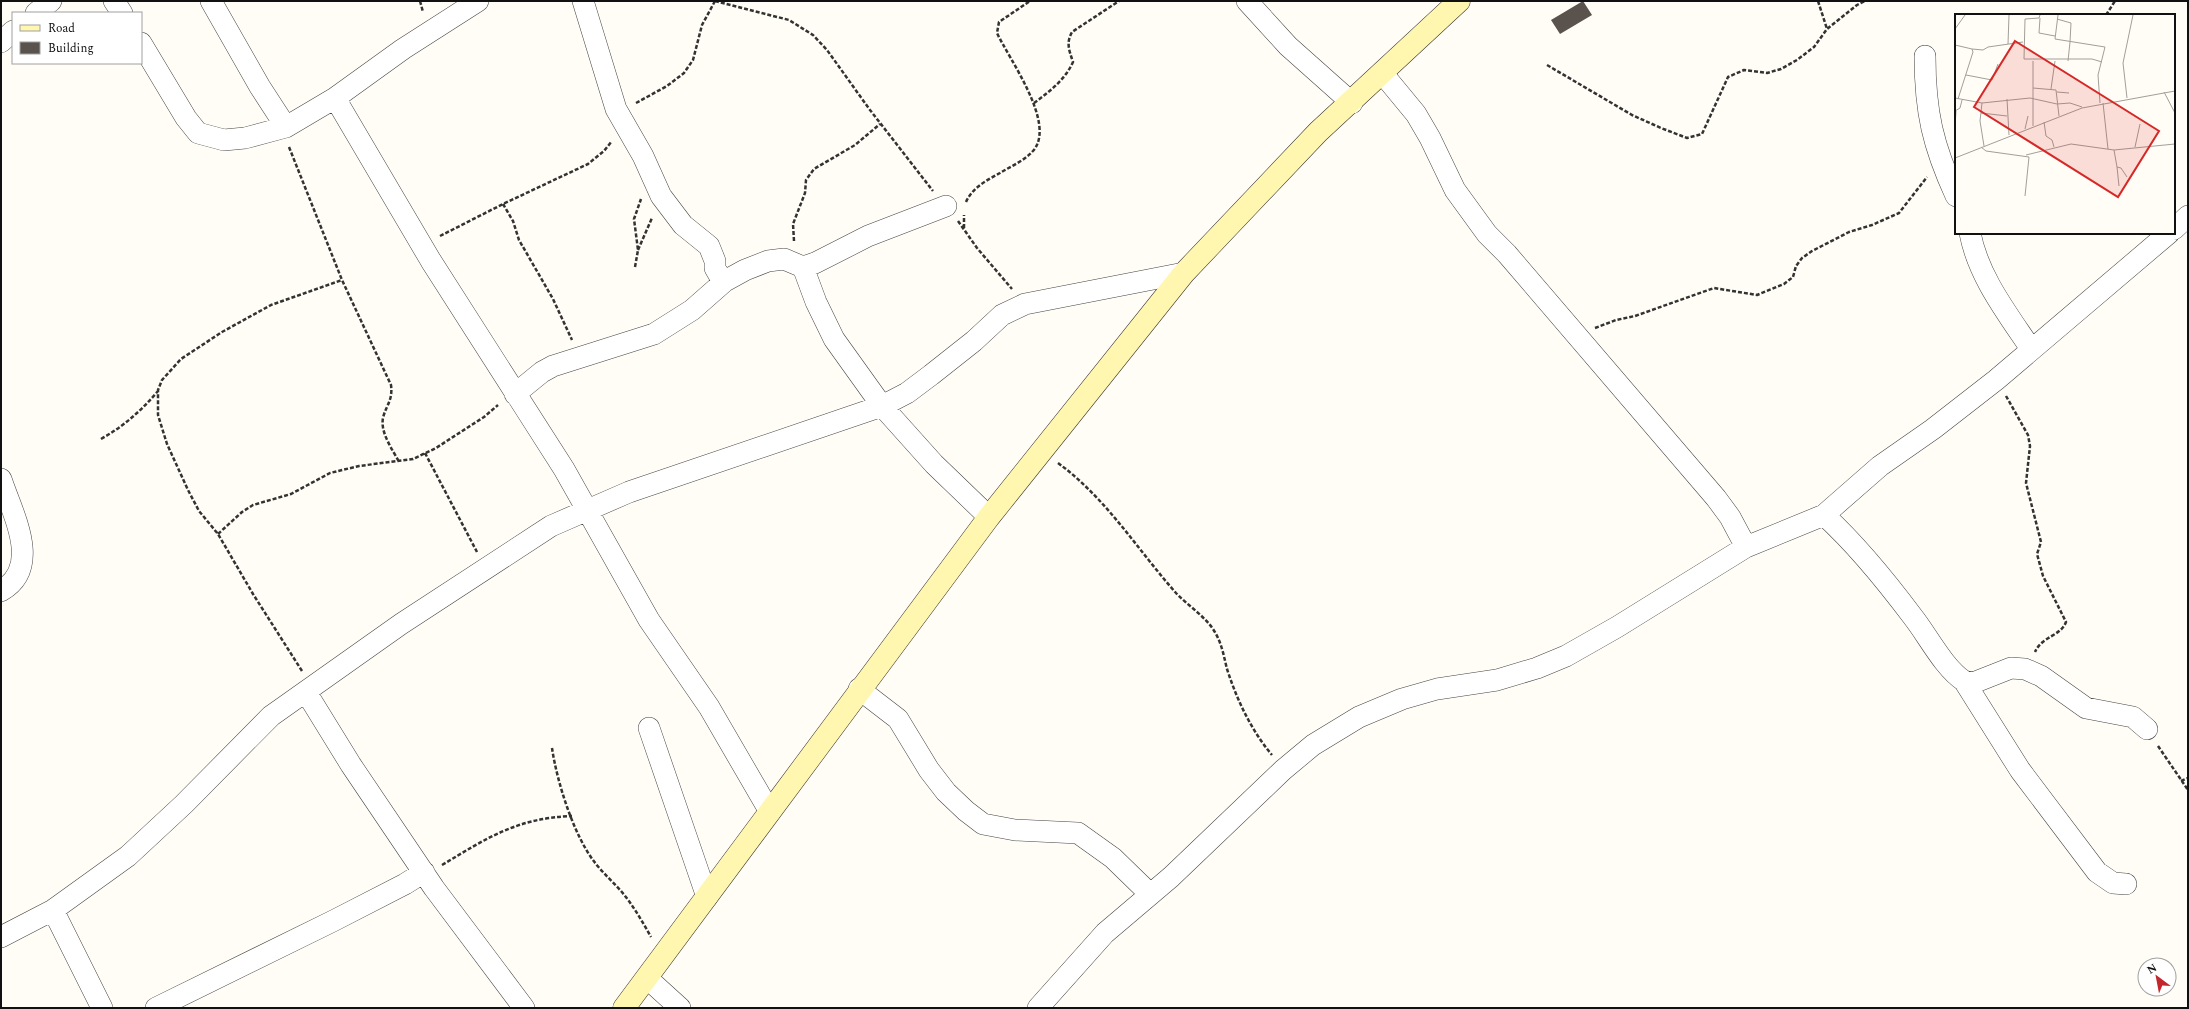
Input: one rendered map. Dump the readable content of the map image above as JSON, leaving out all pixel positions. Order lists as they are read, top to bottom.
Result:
{
  "legend": ["Road", "Building"],
  "north": "top left"
}
